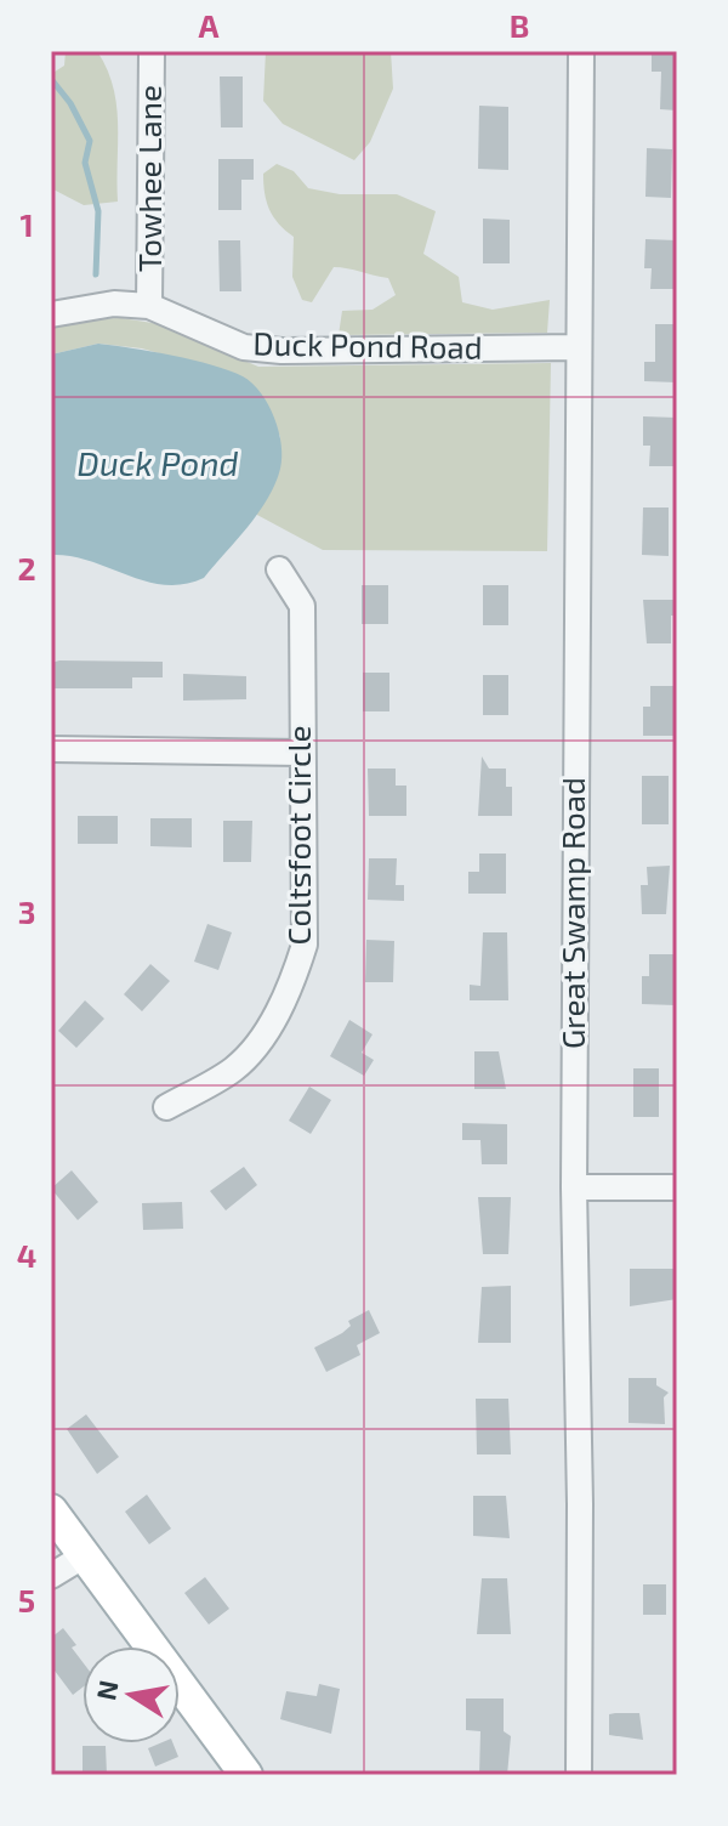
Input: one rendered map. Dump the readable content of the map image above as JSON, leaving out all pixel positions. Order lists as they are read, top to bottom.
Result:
{
  "streets": {
    "street": [
      "Towhee Lane",
      "Duck Pond Road",
      "Coltsfoot Circle",
      "Great Swamp Road"
    ]
  },
  "crossings": [
    ["Towhee Lane", "Duck Pond Road"],
    ["Duck Pond Road", "Great Swamp Road"]
  ],
  "water": ["Duck Pond"],
  "north": "left",
  "grid": {
    "columns": ["A", "B"],
    "rows": [
      "1",
      "2",
      "3",
      "4",
      "5"
    ]
  }
}
